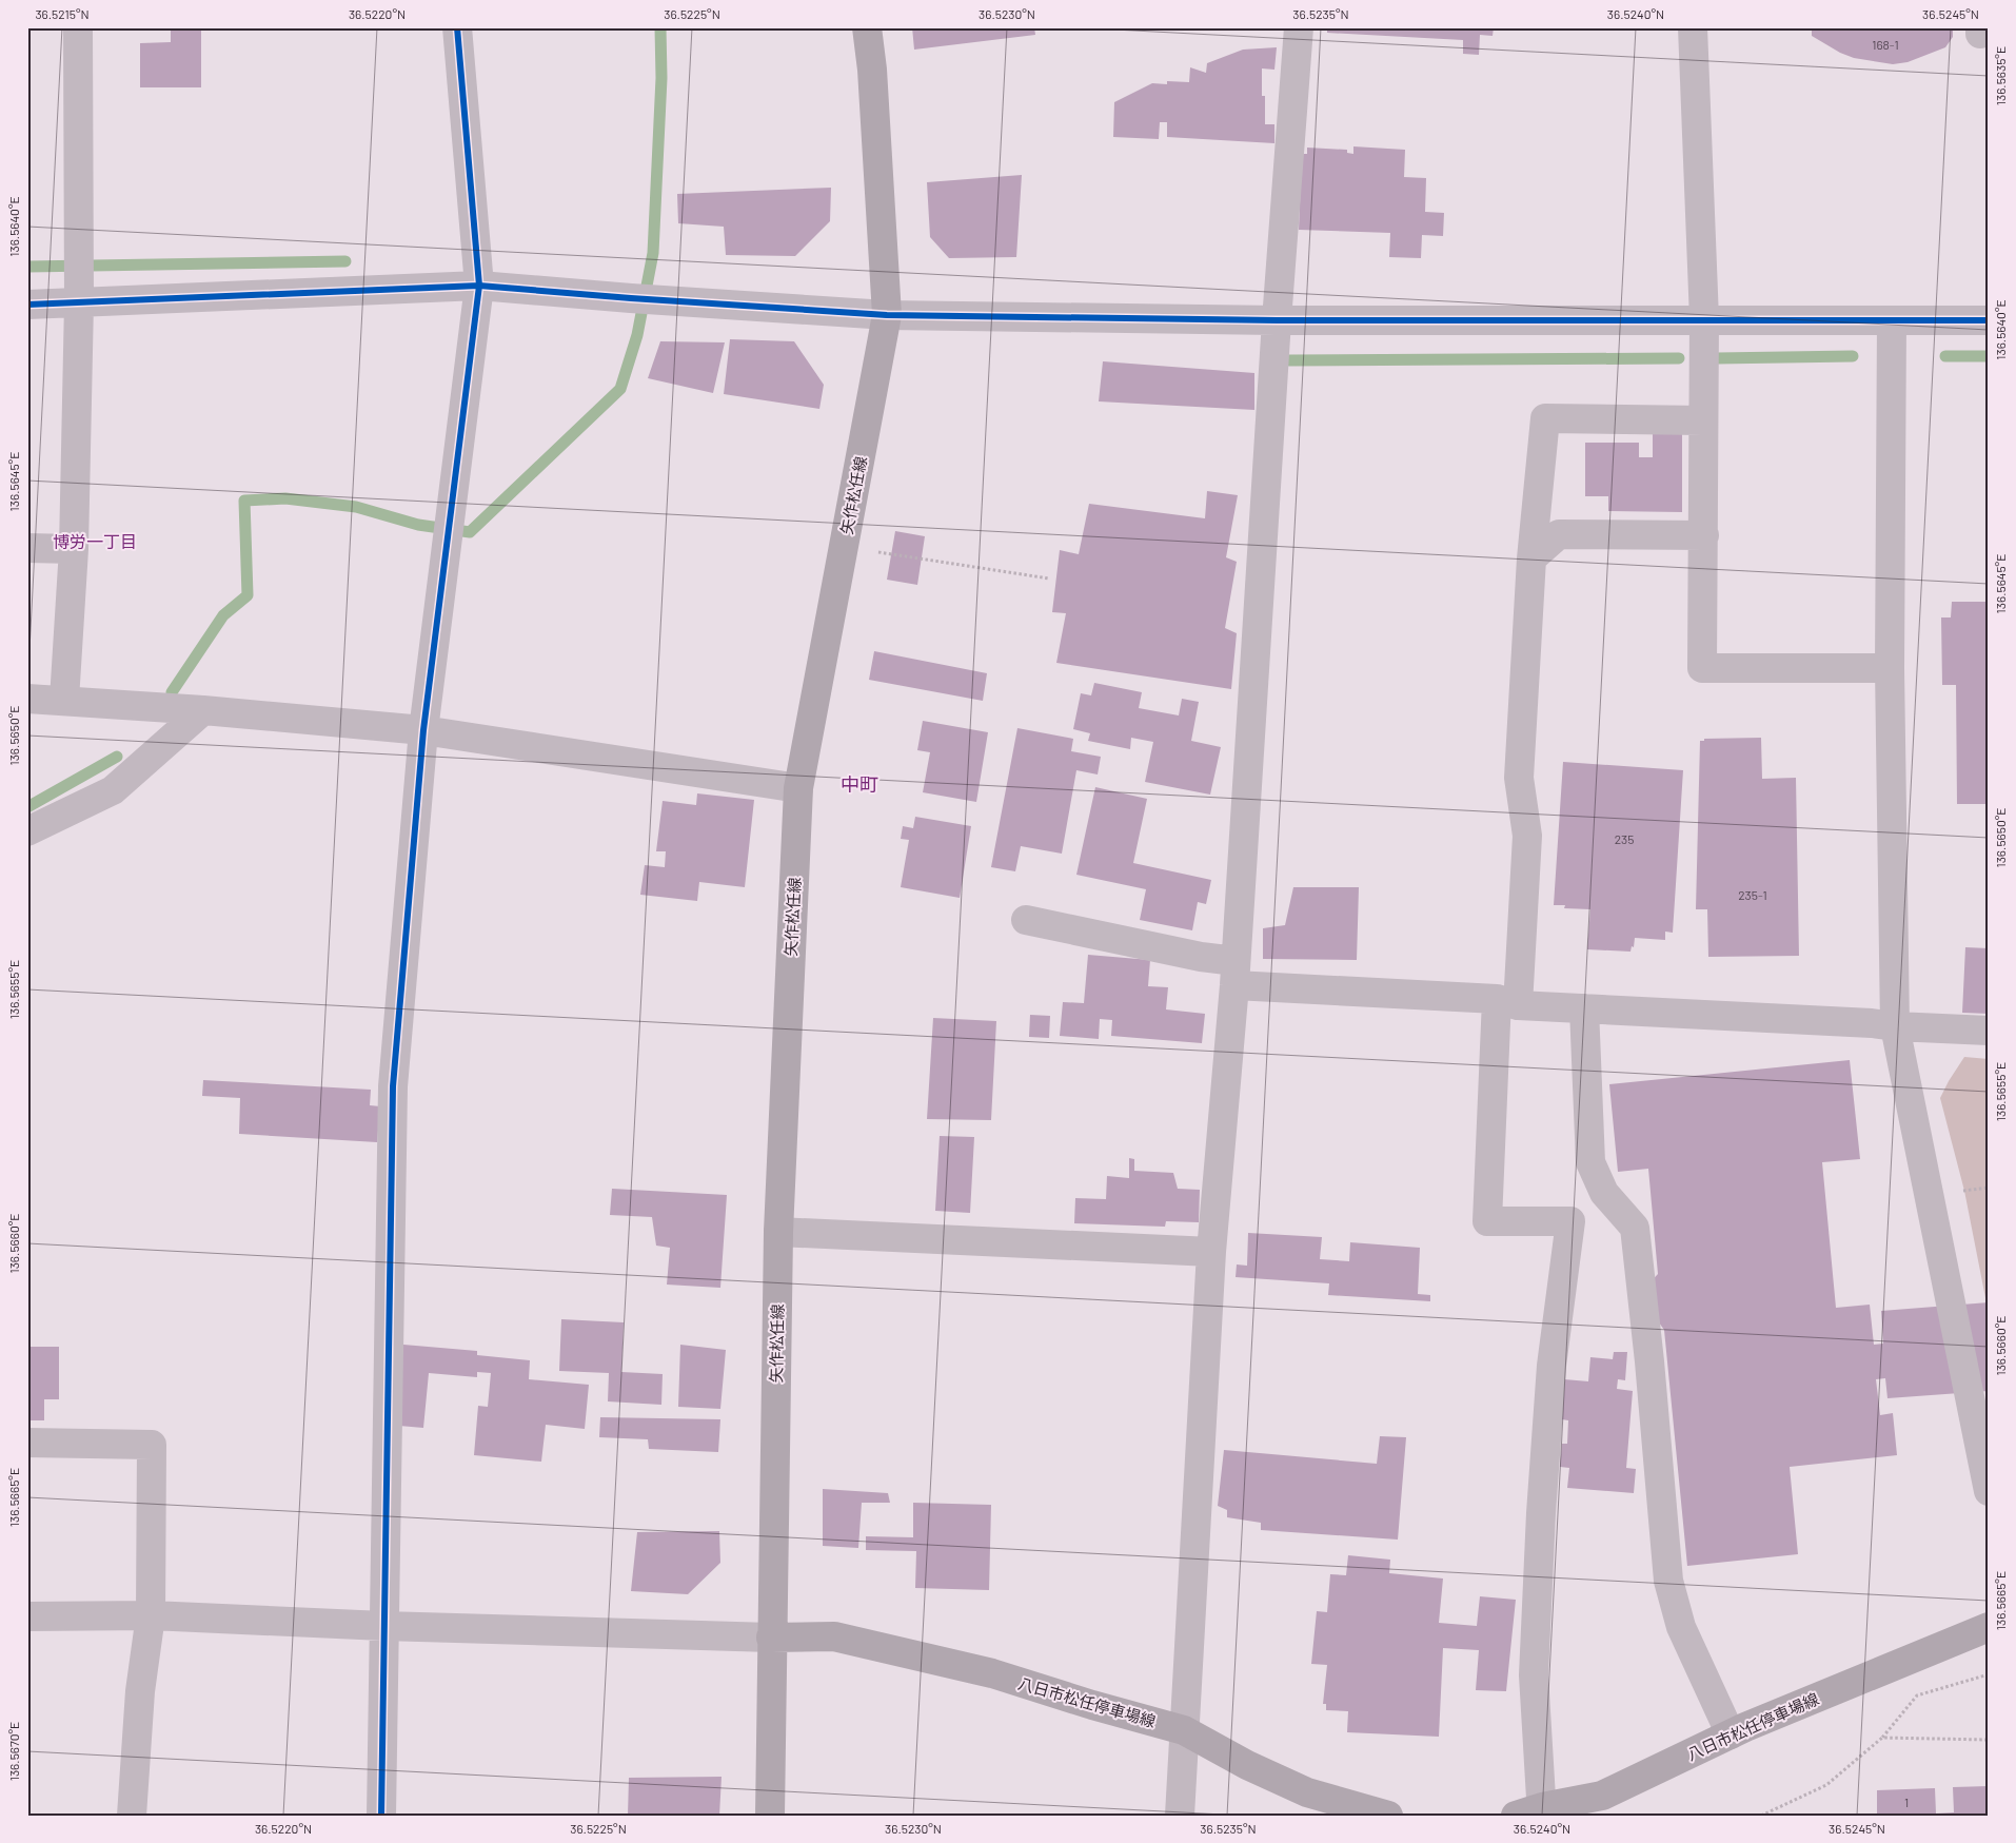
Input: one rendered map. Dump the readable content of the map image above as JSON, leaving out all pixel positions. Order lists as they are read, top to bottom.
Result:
{
  "streets": {
    "main road": ["矢作松任線", "八日市松任停車場線"]
  },
  "crossings": [
    ["矢作松任線", "八日市松任停車場線"]
  ],
  "districts": ["博労一丁目", "中町"],
  "house_numbers": [
    "168-1",
    "235",
    "235-1",
    "1"
  ],
  "coordinates": [
    "36.5215°N",
    "36.5220°N",
    "36.5225°N",
    "36.5230°N",
    "36.5235°N",
    "36.5240°N",
    "36.5245°N",
    "136.5635°E",
    "136.5640°E",
    "136.5645°E",
    "136.5650°E",
    "136.5655°E",
    "136.5660°E",
    "136.5665°E",
    "136.5670°E"
  ]
}
